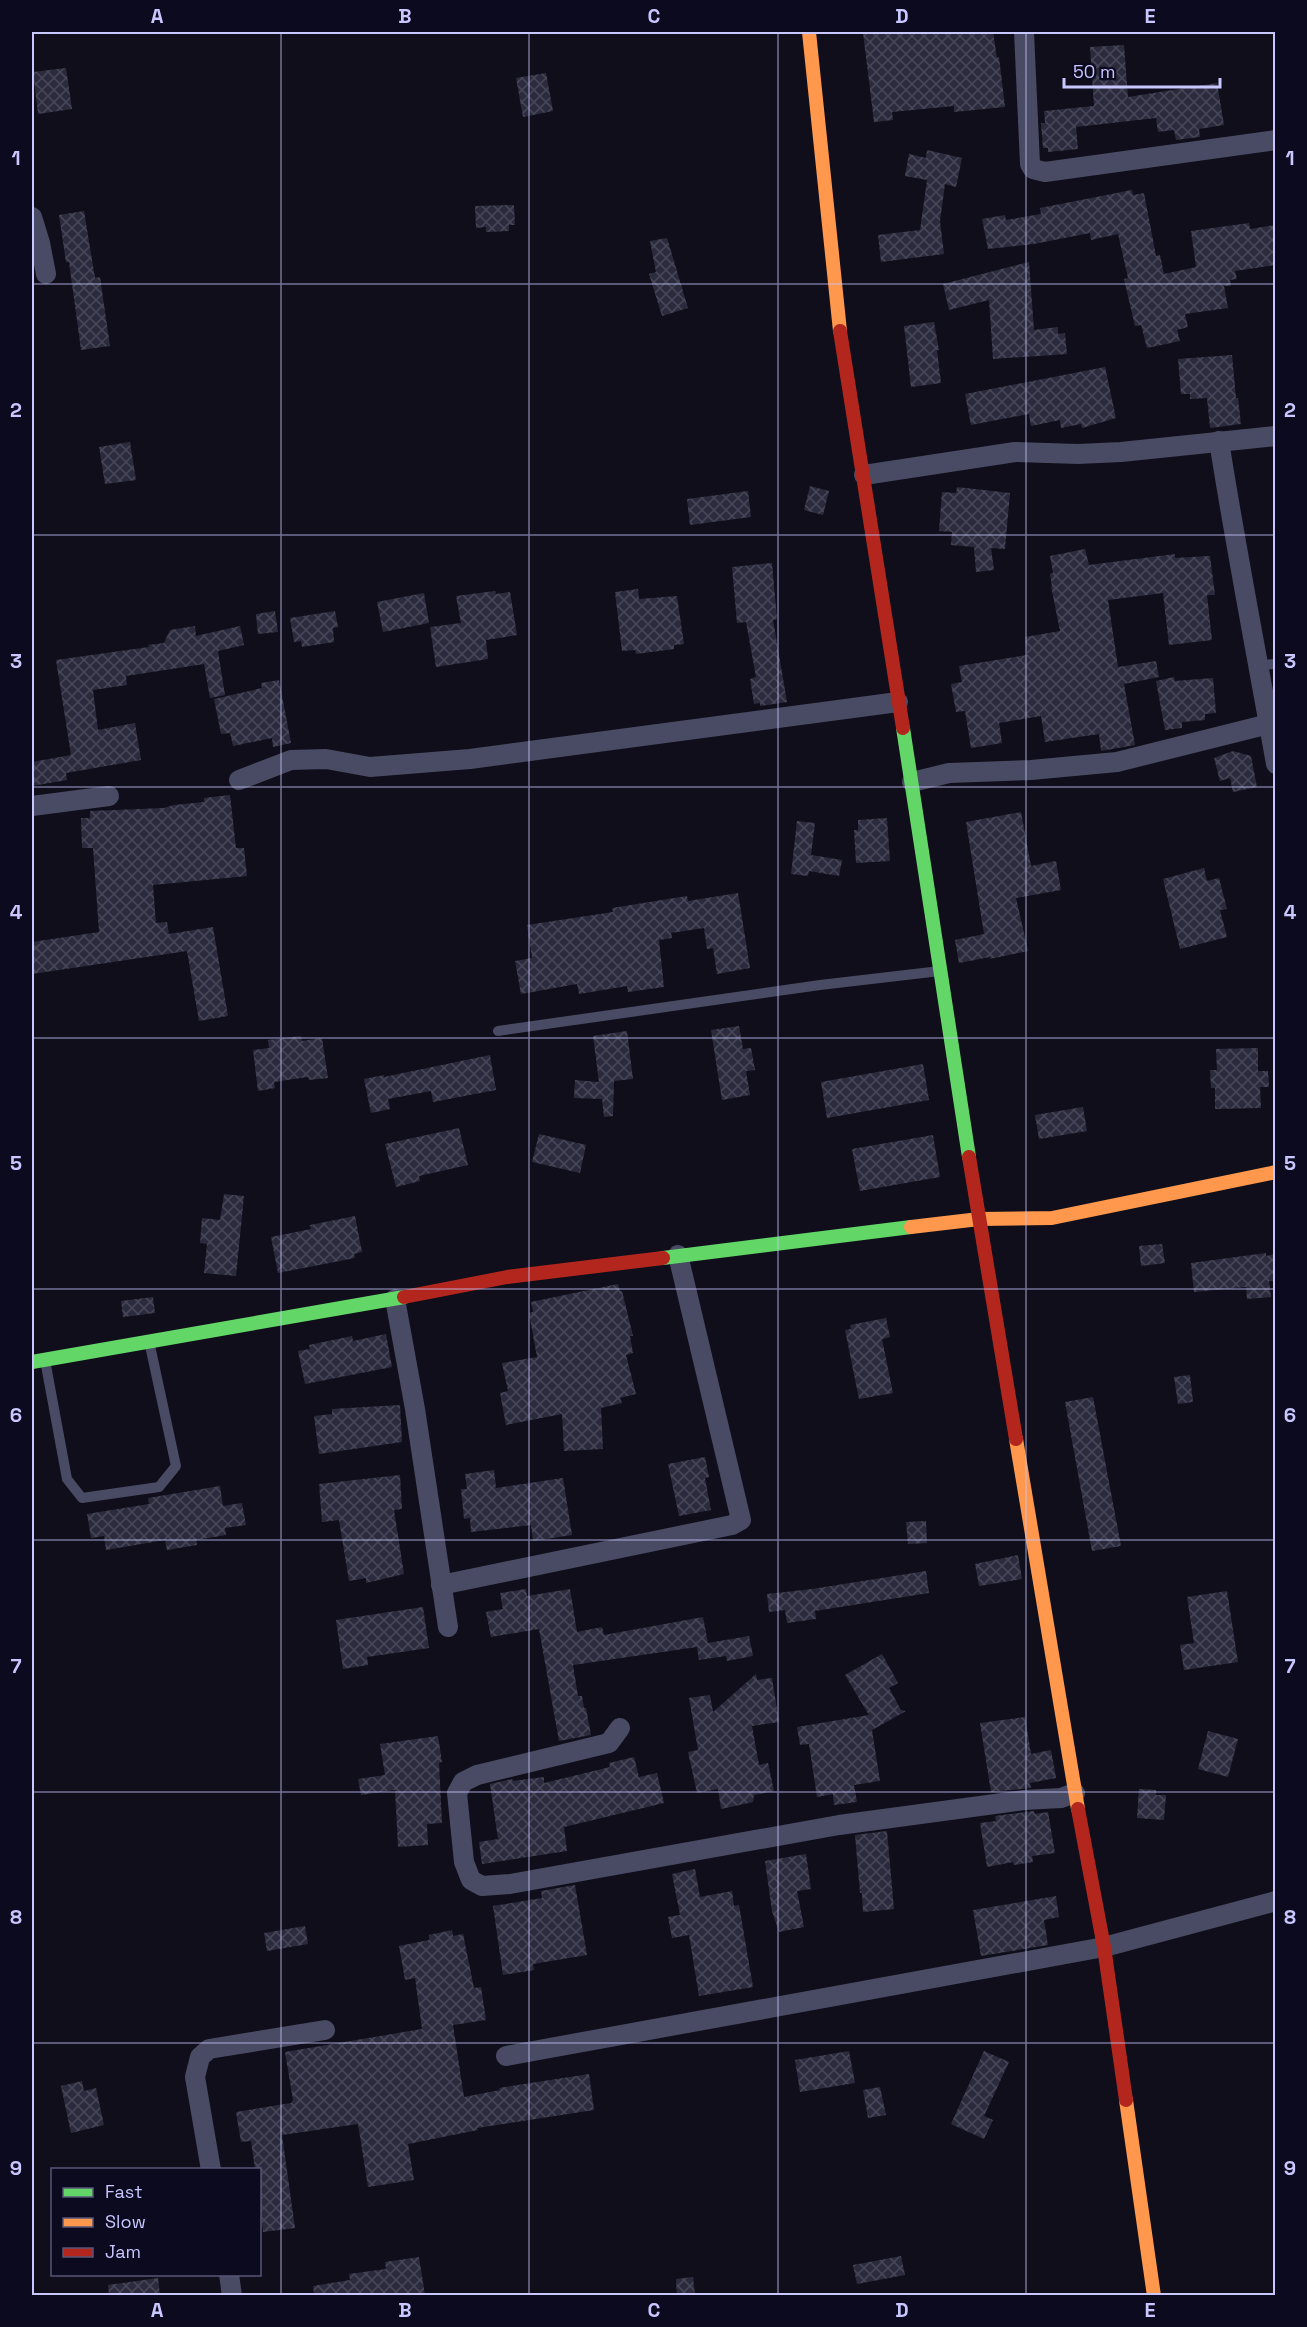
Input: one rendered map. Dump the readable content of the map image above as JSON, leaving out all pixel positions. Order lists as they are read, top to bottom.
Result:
{
  "legend": ["Fast", "Slow", "Jam"],
  "scale_bar": "50 m",
  "grid": {
    "columns": [
      "A",
      "B",
      "C",
      "D",
      "E"
    ],
    "rows": [
      "1",
      "2",
      "3",
      "4",
      "5",
      "6",
      "7",
      "8",
      "9"
    ]
  }
}
